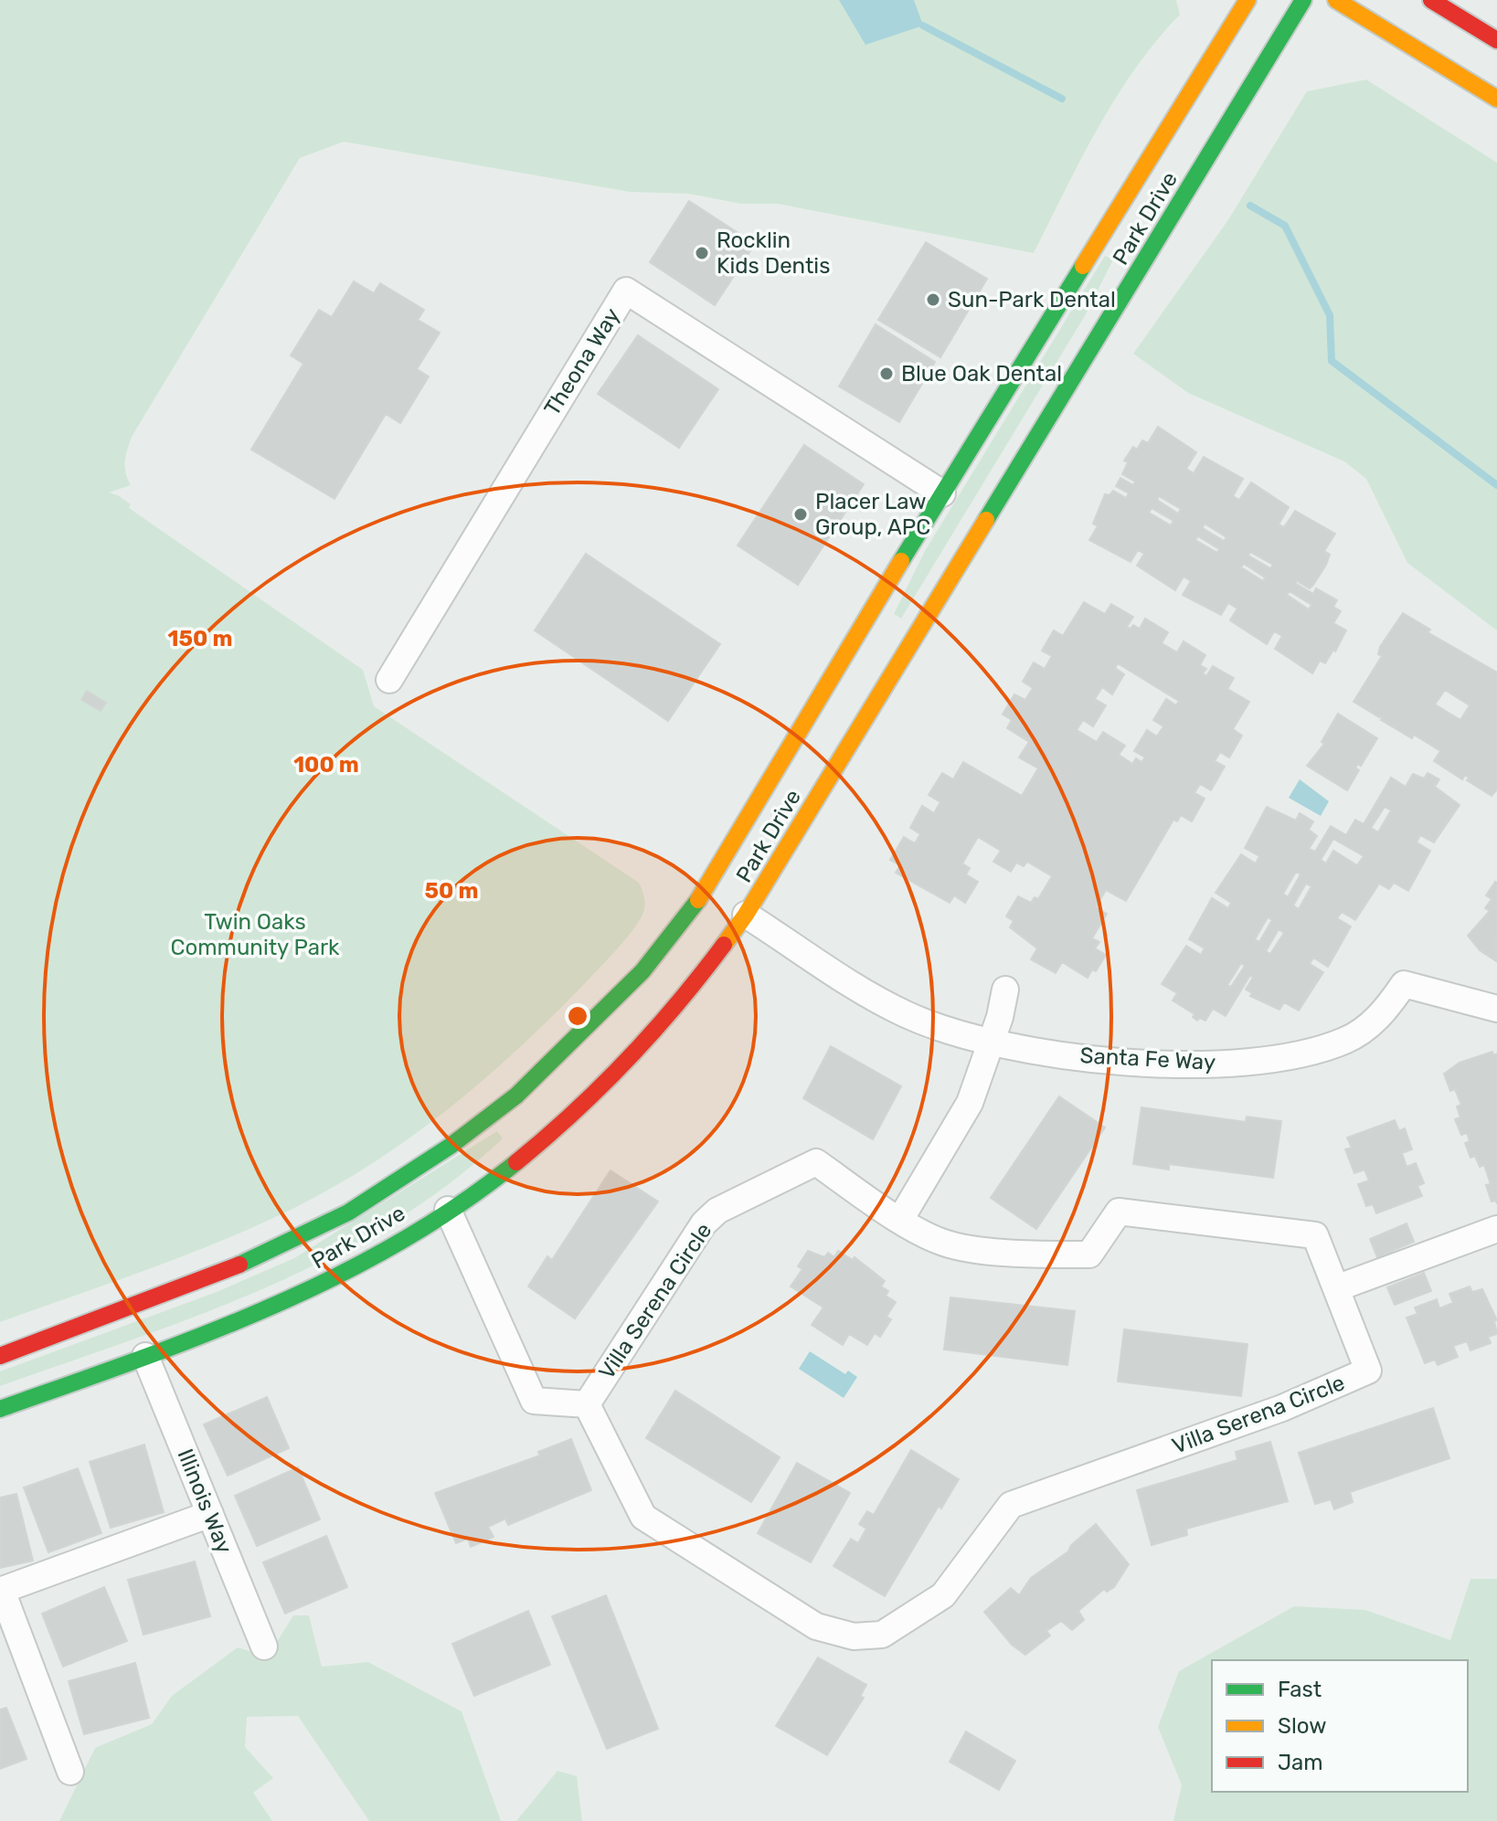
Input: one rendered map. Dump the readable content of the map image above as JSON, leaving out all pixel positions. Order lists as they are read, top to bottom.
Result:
{
  "streets": {
    "main road": ["Park Drive"],
    "street": [
      "Theona Way",
      "Santa Fe Way",
      "Villa Serena Circle",
      "Illinois Way"
    ]
  },
  "crossings": [
    ["Park Drive", "Theona Way"],
    ["Park Drive", "Santa Fe Way"],
    ["Park Drive", "Villa Serena Circle"],
    ["Park Drive", "Illinois Way"]
  ],
  "parks": ["Twin Oaks Community Park"],
  "places": [
    "Rocklin Kids Dentis",
    "Sun-Park Dental",
    "Blue Oak Dental",
    "Placer Law Group, APC"
  ],
  "legend": ["Fast", "Slow", "Jam"],
  "rings": ["150 m", "100 m", "50 m"]
}
